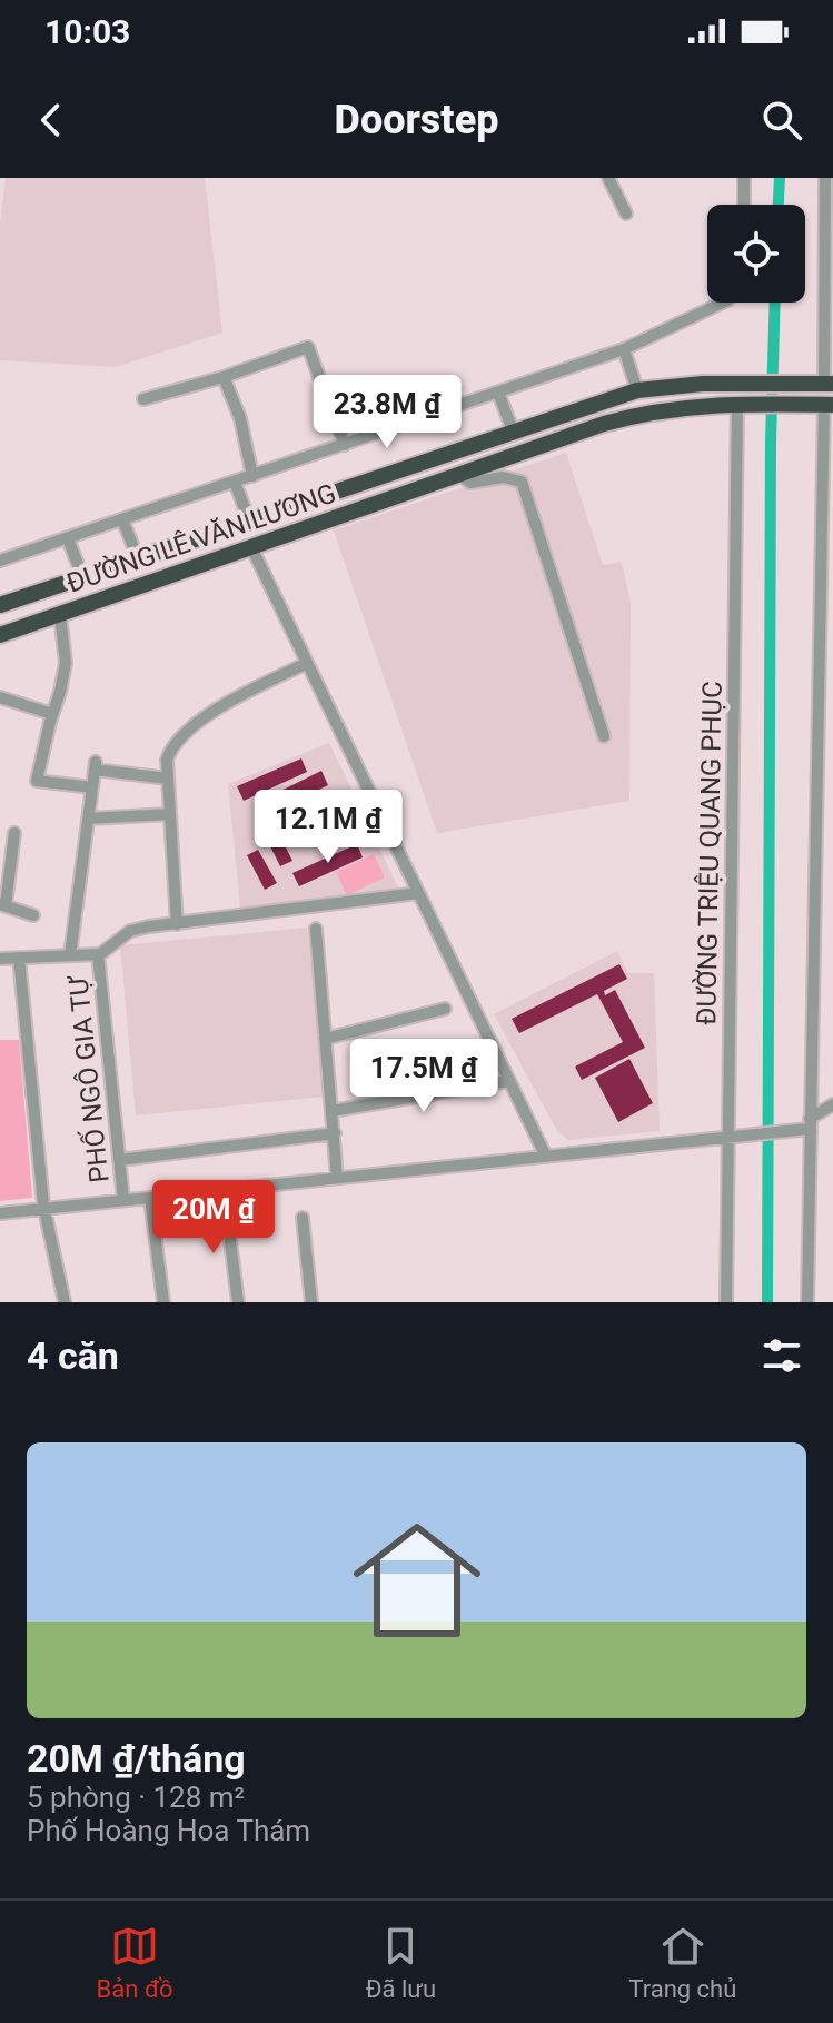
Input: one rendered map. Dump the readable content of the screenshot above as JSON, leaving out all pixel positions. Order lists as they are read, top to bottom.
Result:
{
  "streets": {
    "highway": ["ĐƯỜNG LÊ VĂN LƯƠNG"],
    "street": ["ĐƯỜNG TRIỆU QUANG PHỤC", "PHỐ NGÔ GIA TỰ"]
  },
  "crossings": [
    ["ĐƯỜNG LÊ VĂN LƯƠNG", "ĐƯỜNG TRIỆU QUANG PHỤC"]
  ],
  "page": {
    "status": "10:03",
    "header": "Doorstep",
    "price": [
      "23.8M ₫",
      "12.1M ₫",
      "17.5M ₫",
      "20M ₫"
    ],
    "heading": "4 căn",
    "list": [
      {
        "name": "20M ₫/tháng",
        "note": "5 phòng · 128 m² · Phố Hoàng Hoa Thám"
      }
    ],
    "tabs": ["Bản đồ", "Đã lưu", "Trang chủ"]
  }
}
